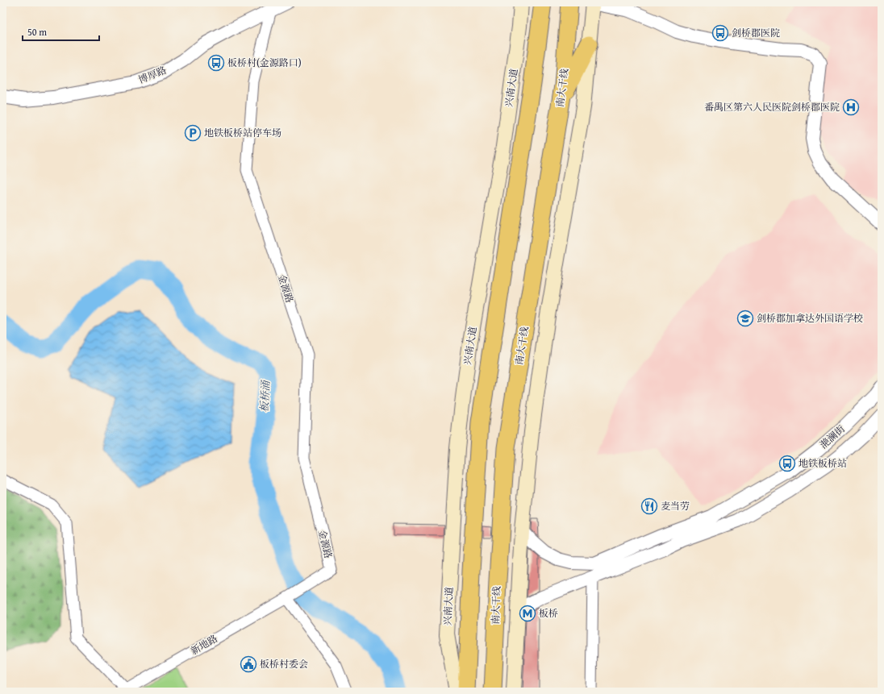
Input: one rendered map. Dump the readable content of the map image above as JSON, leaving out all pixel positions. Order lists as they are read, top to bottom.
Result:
{
  "streets": {
    "highway": ["南大干线"],
    "main road": ["兴南大道"],
    "street": [
      "博厚路",
      "金源路",
      "滟澜街",
      "新地路"
    ]
  },
  "crossings": [
    ["博厚路", "金源路"],
    ["金源路", "新地路"]
  ],
  "water": ["板桥涌"],
  "places": {
    "bus stop": ["剑桥郡医院", "板桥村(金源路口)", "地铁板桥站"],
    "hospital": ["番禺区第六人民医院剑桥郡医院"],
    "parking": ["地铁板桥站停车场"],
    "school or university": ["剑桥郡加拿达外国语学校"],
    "restaurant": ["麦当劳"],
    "metro station": ["板桥"],
    "public building": ["板桥村委会"]
  },
  "scale_bar": "50 m"
}
